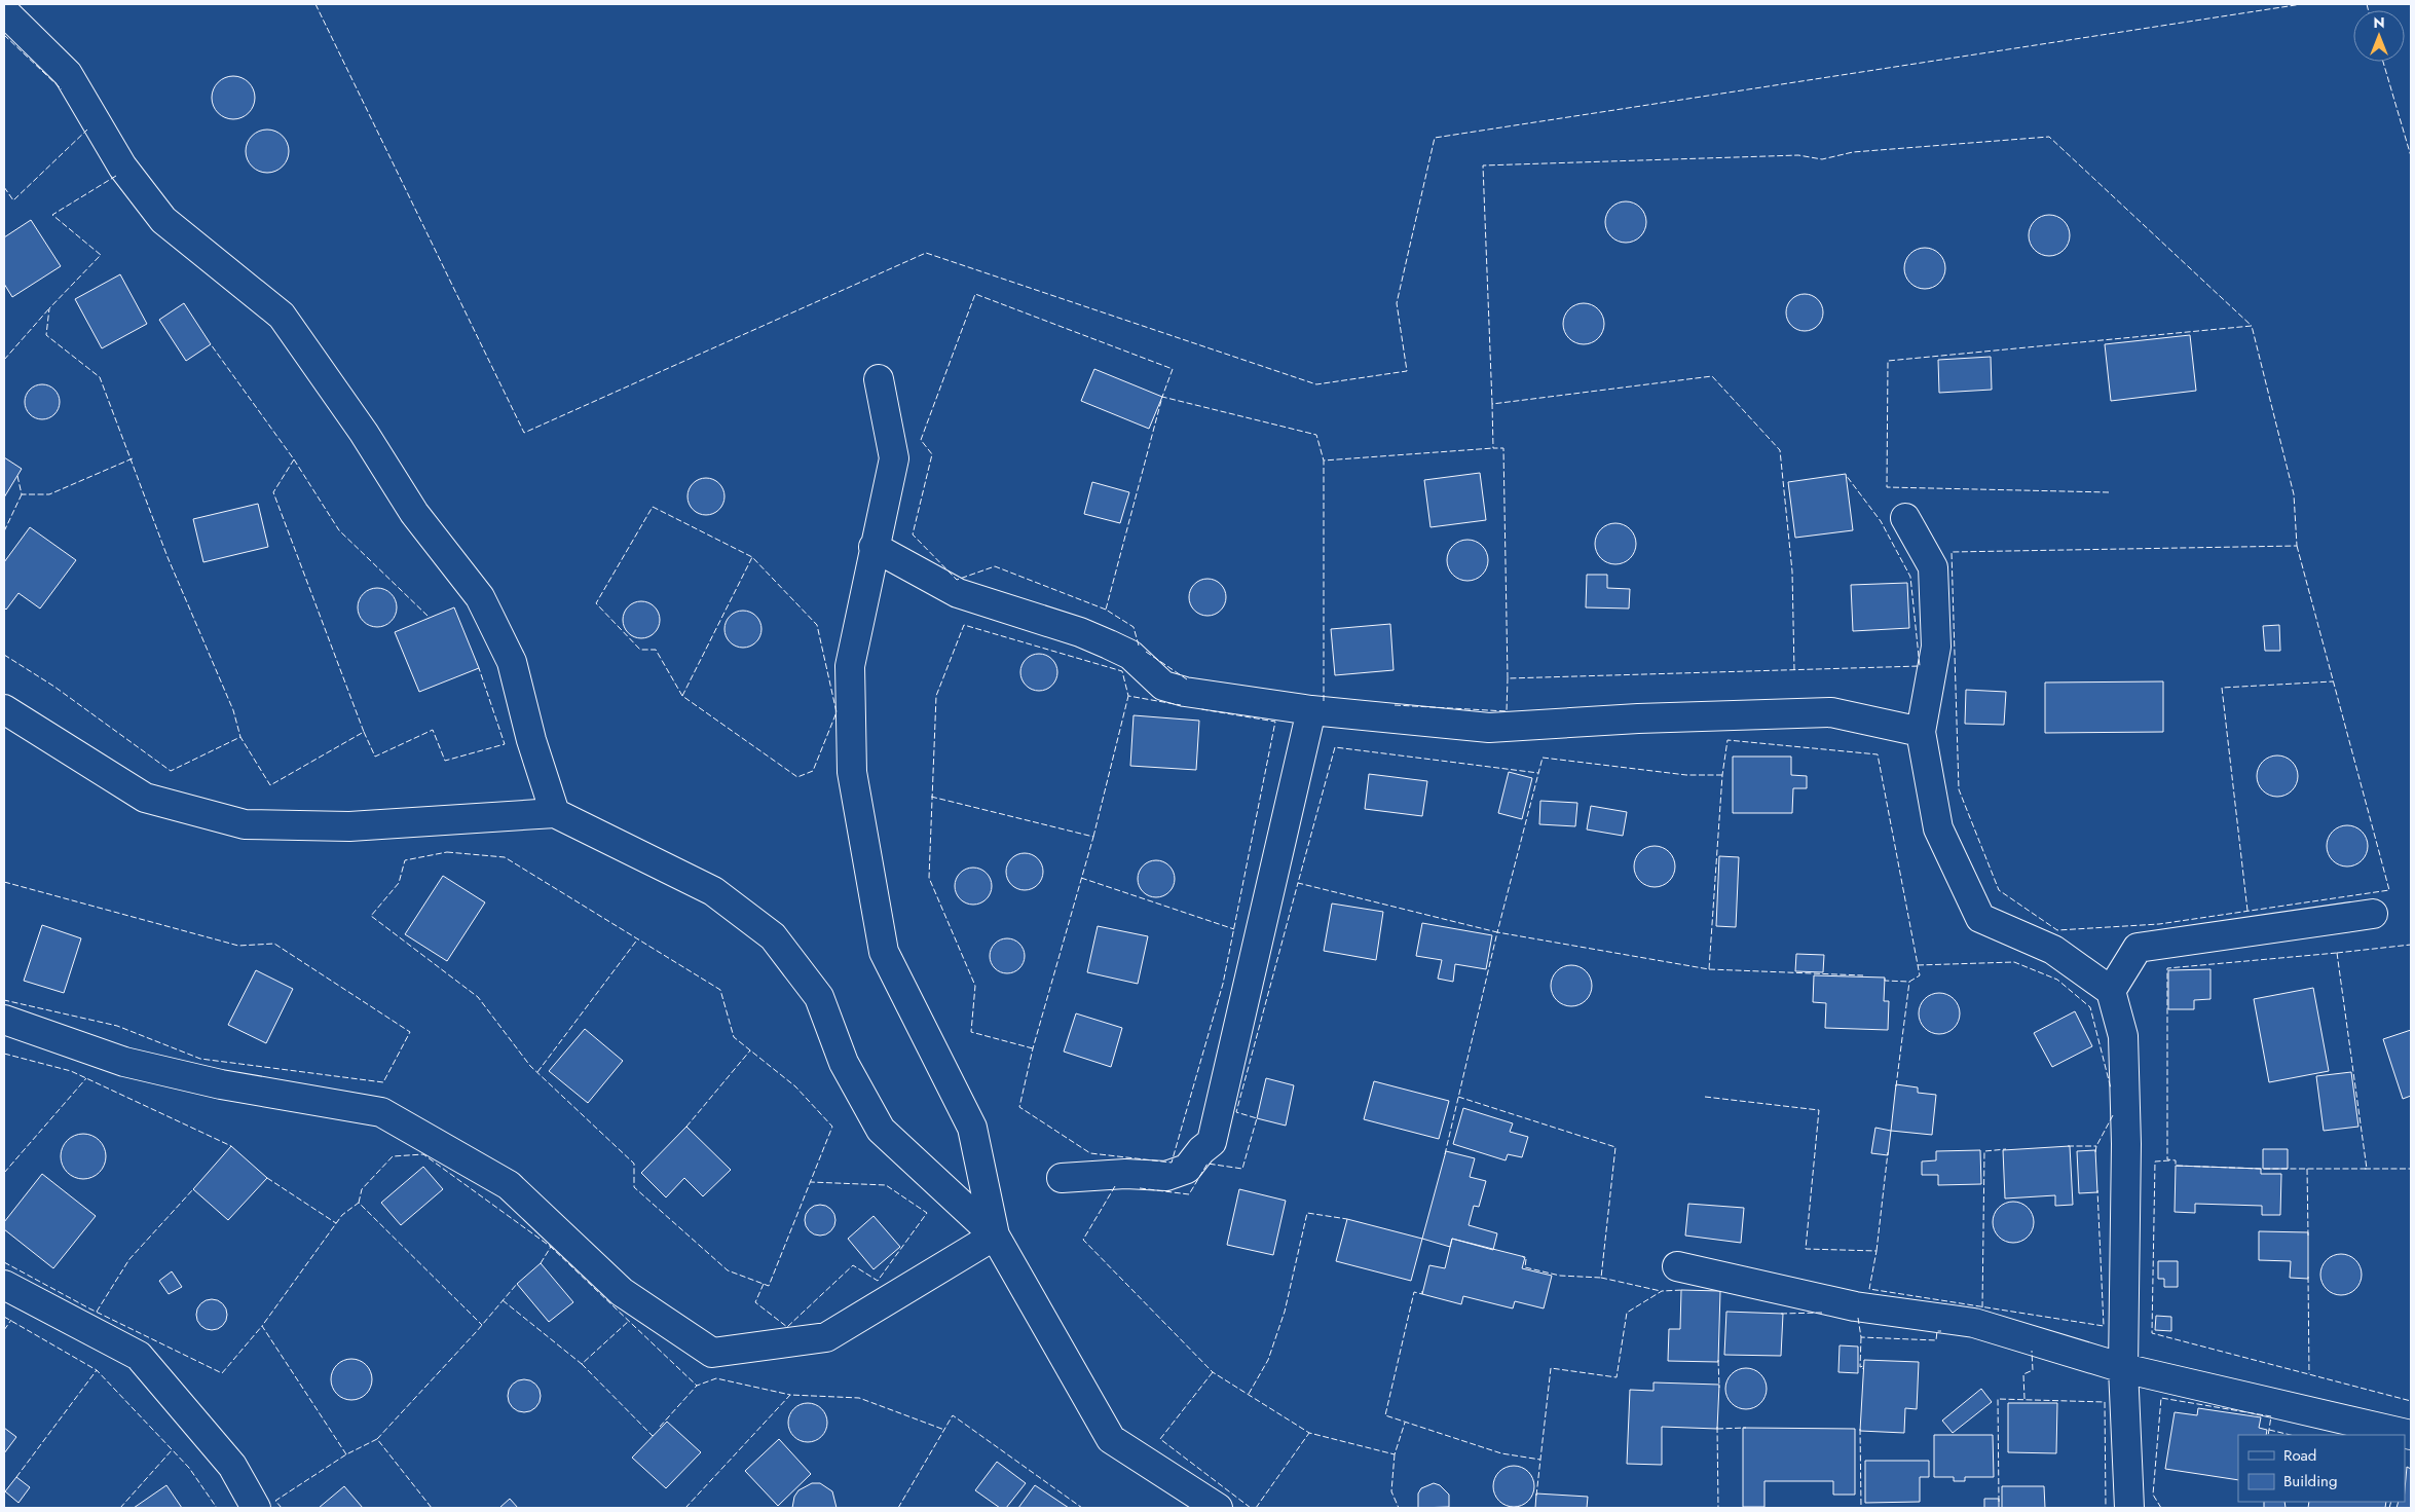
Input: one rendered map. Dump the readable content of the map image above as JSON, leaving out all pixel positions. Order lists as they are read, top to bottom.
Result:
{
  "legend": ["Road", "Building"],
  "north": "top"
}
